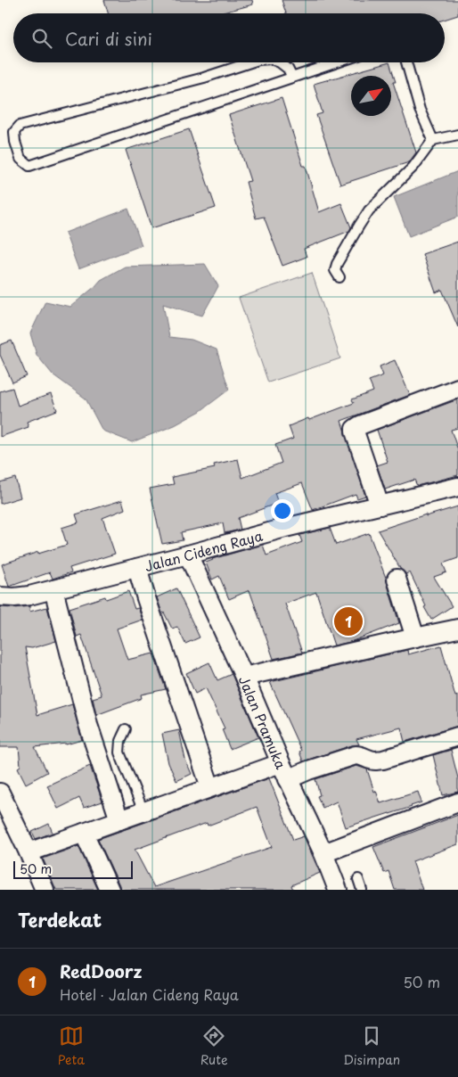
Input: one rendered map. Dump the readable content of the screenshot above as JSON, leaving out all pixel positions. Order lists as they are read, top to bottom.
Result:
{
  "streets": {
    "street": ["Jalan Cideng Raya", "Jalan Pramuka"]
  },
  "crossings": [
    ["Jalan Cideng Raya", "Jalan Pramuka"]
  ],
  "scale_bar": "50 m",
  "north": "top right",
  "page": {
    "search": "Cari di sini",
    "pins": "1",
    "scale": "50 m",
    "heading": "Terdekat",
    "list": [
      {
        "mark": "1",
        "name": "RedDoorz",
        "note": "Hotel · Jalan Cideng Raya",
        "value": "50 m"
      }
    ],
    "nav": ["Peta", "Rute", "Disimpan"]
  }
}
